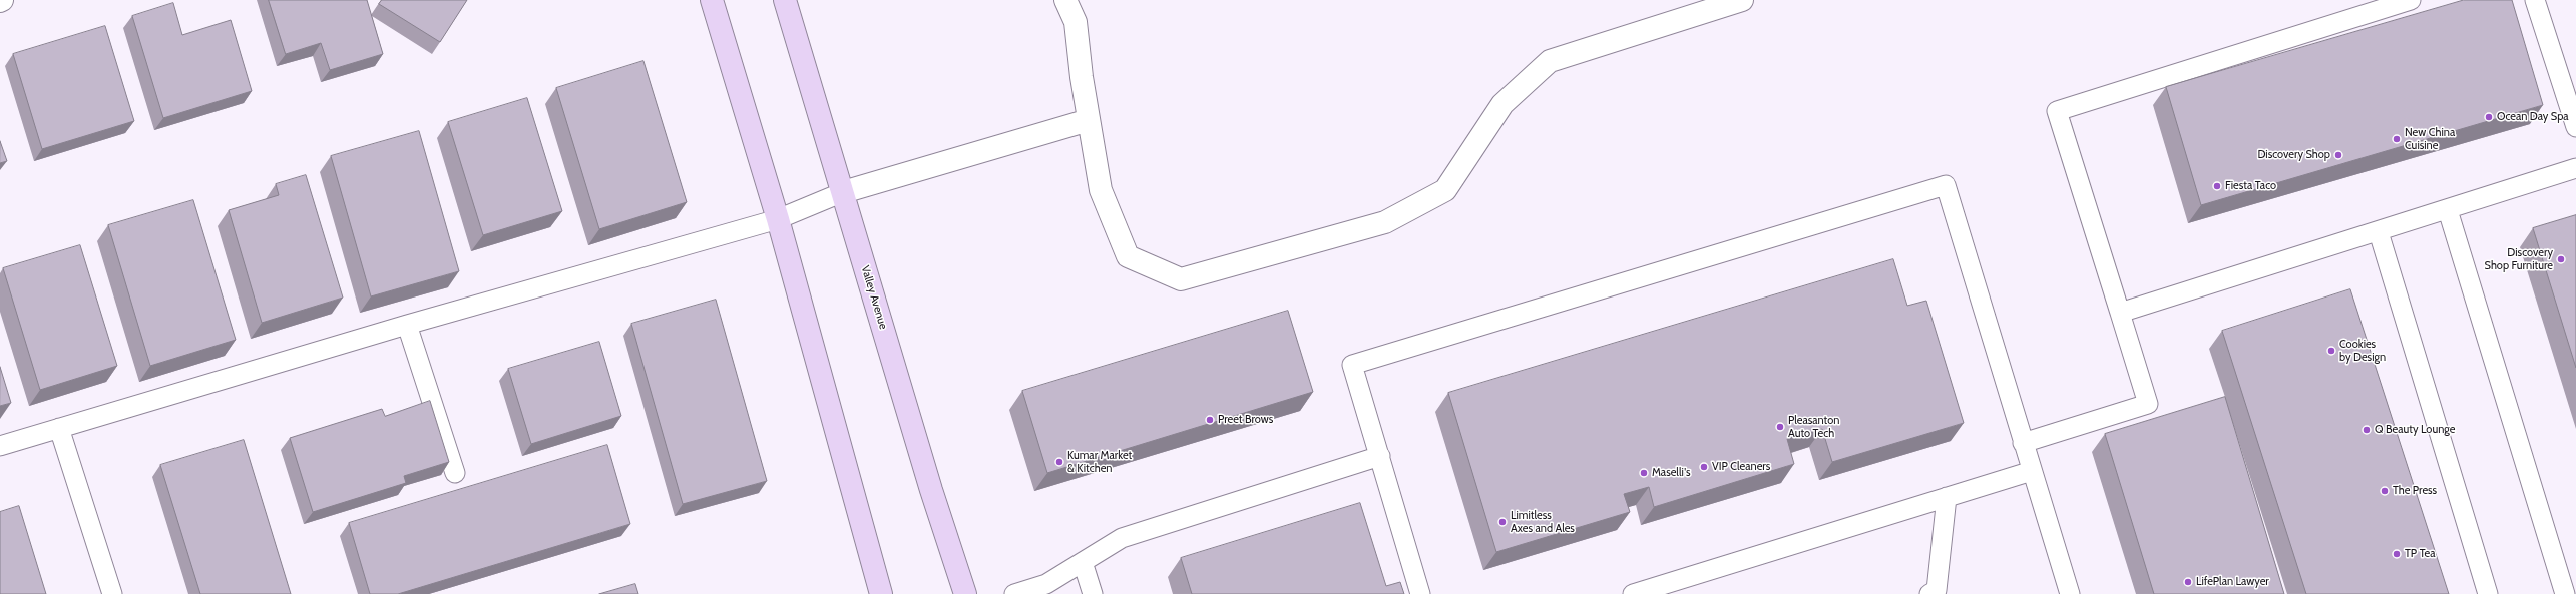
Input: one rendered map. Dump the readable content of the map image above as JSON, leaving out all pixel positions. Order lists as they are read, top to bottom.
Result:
{
  "streets": {
    "main road": ["Valley Avenue"]
  },
  "places": [
    "Ocean Day Spa",
    "New China Cuisine",
    "Discovery Shop",
    "Fiesta Taco",
    "Discovery Shop Furniture",
    "Cookies by Design",
    "Preet Brows",
    "Pleasanton Auto Tech",
    "Q Beauty Lounge",
    "Kumar Market & Kitchen",
    "VIP Cleaners",
    "Maselli's",
    "The Press",
    "Limitless Axes and Ales",
    "TP Tea",
    "LifePlan Lawyer"
  ]
}
